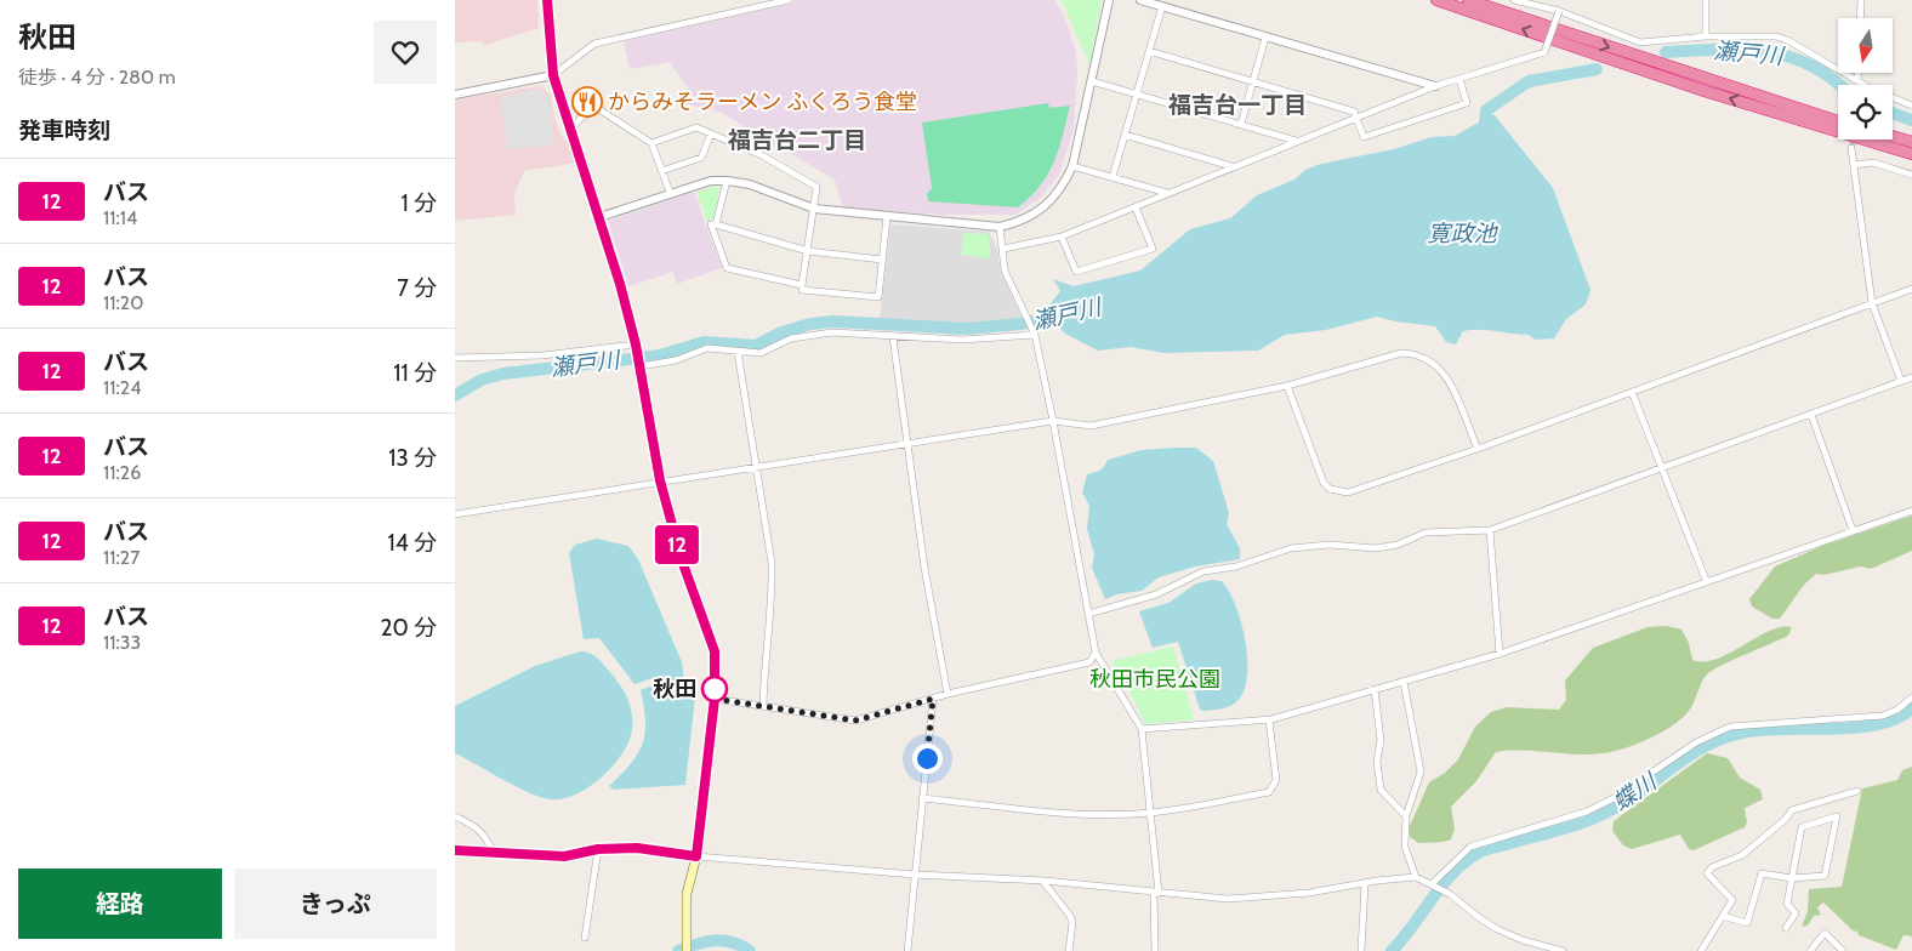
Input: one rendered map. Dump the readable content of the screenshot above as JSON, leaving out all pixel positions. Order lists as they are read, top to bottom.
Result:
{
  "districts": ["福吉台一丁目", "福吉台二丁目"],
  "water": ["瀬戸川", "寛政池", "蝶川"],
  "parks": ["秋田市民公園"],
  "places": {
    "restaurant": ["からみそラーメン ふくろう食堂"],
    "other": ["秋田"]
  },
  "lines": ["bus line 12"],
  "north": "bottom",
  "page": {
    "heading": [
      ["秋田", "徒歩 · 4 分 · 280 m"],
      "発車時刻"
    ],
    "on_map": "12",
    "list": [
      {
        "mark": "12",
        "name": "バス",
        "note": "11:14",
        "value": "1 分"
      },
      {
        "mark": "12",
        "name": "バス",
        "note": "11:20",
        "value": "7 分"
      },
      {
        "mark": "12",
        "name": "バス",
        "note": "11:24",
        "value": "11 分"
      },
      {
        "mark": "12",
        "name": "バス",
        "note": "11:26",
        "value": "13 分"
      },
      {
        "mark": "12",
        "name": "バス",
        "note": "11:27",
        "value": "14 分"
      },
      {
        "mark": "12",
        "name": "バス",
        "note": "11:33",
        "value": "20 分"
      }
    ],
    "buttons": ["経路", "きっぷ"]
  }
}
